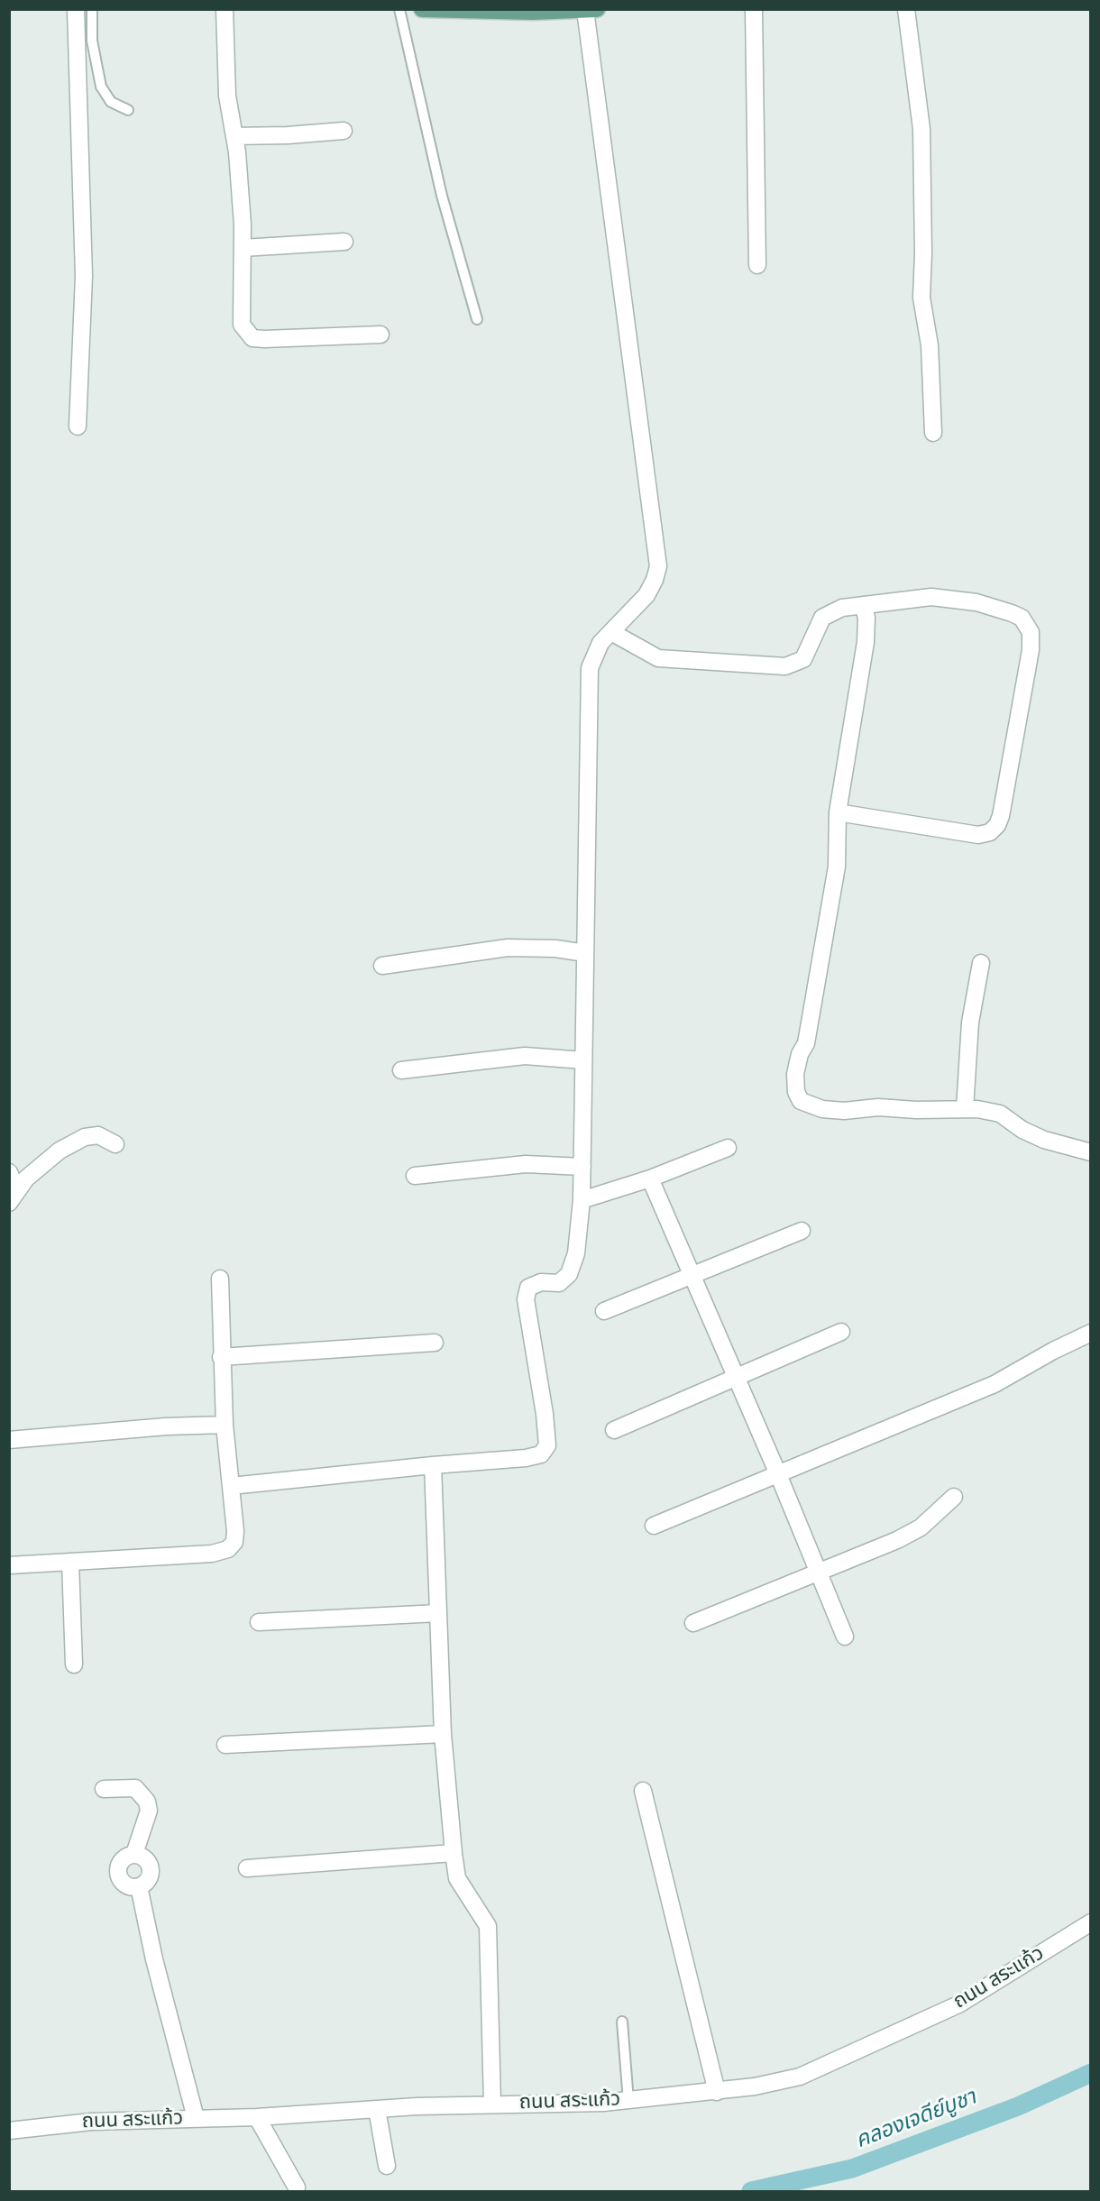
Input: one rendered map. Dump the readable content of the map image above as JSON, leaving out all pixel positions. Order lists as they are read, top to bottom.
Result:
{
  "streets": {
    "street": ["ถนน สระแก้ว"]
  },
  "water": ["คลองเจดีย์บูชา"]
}
